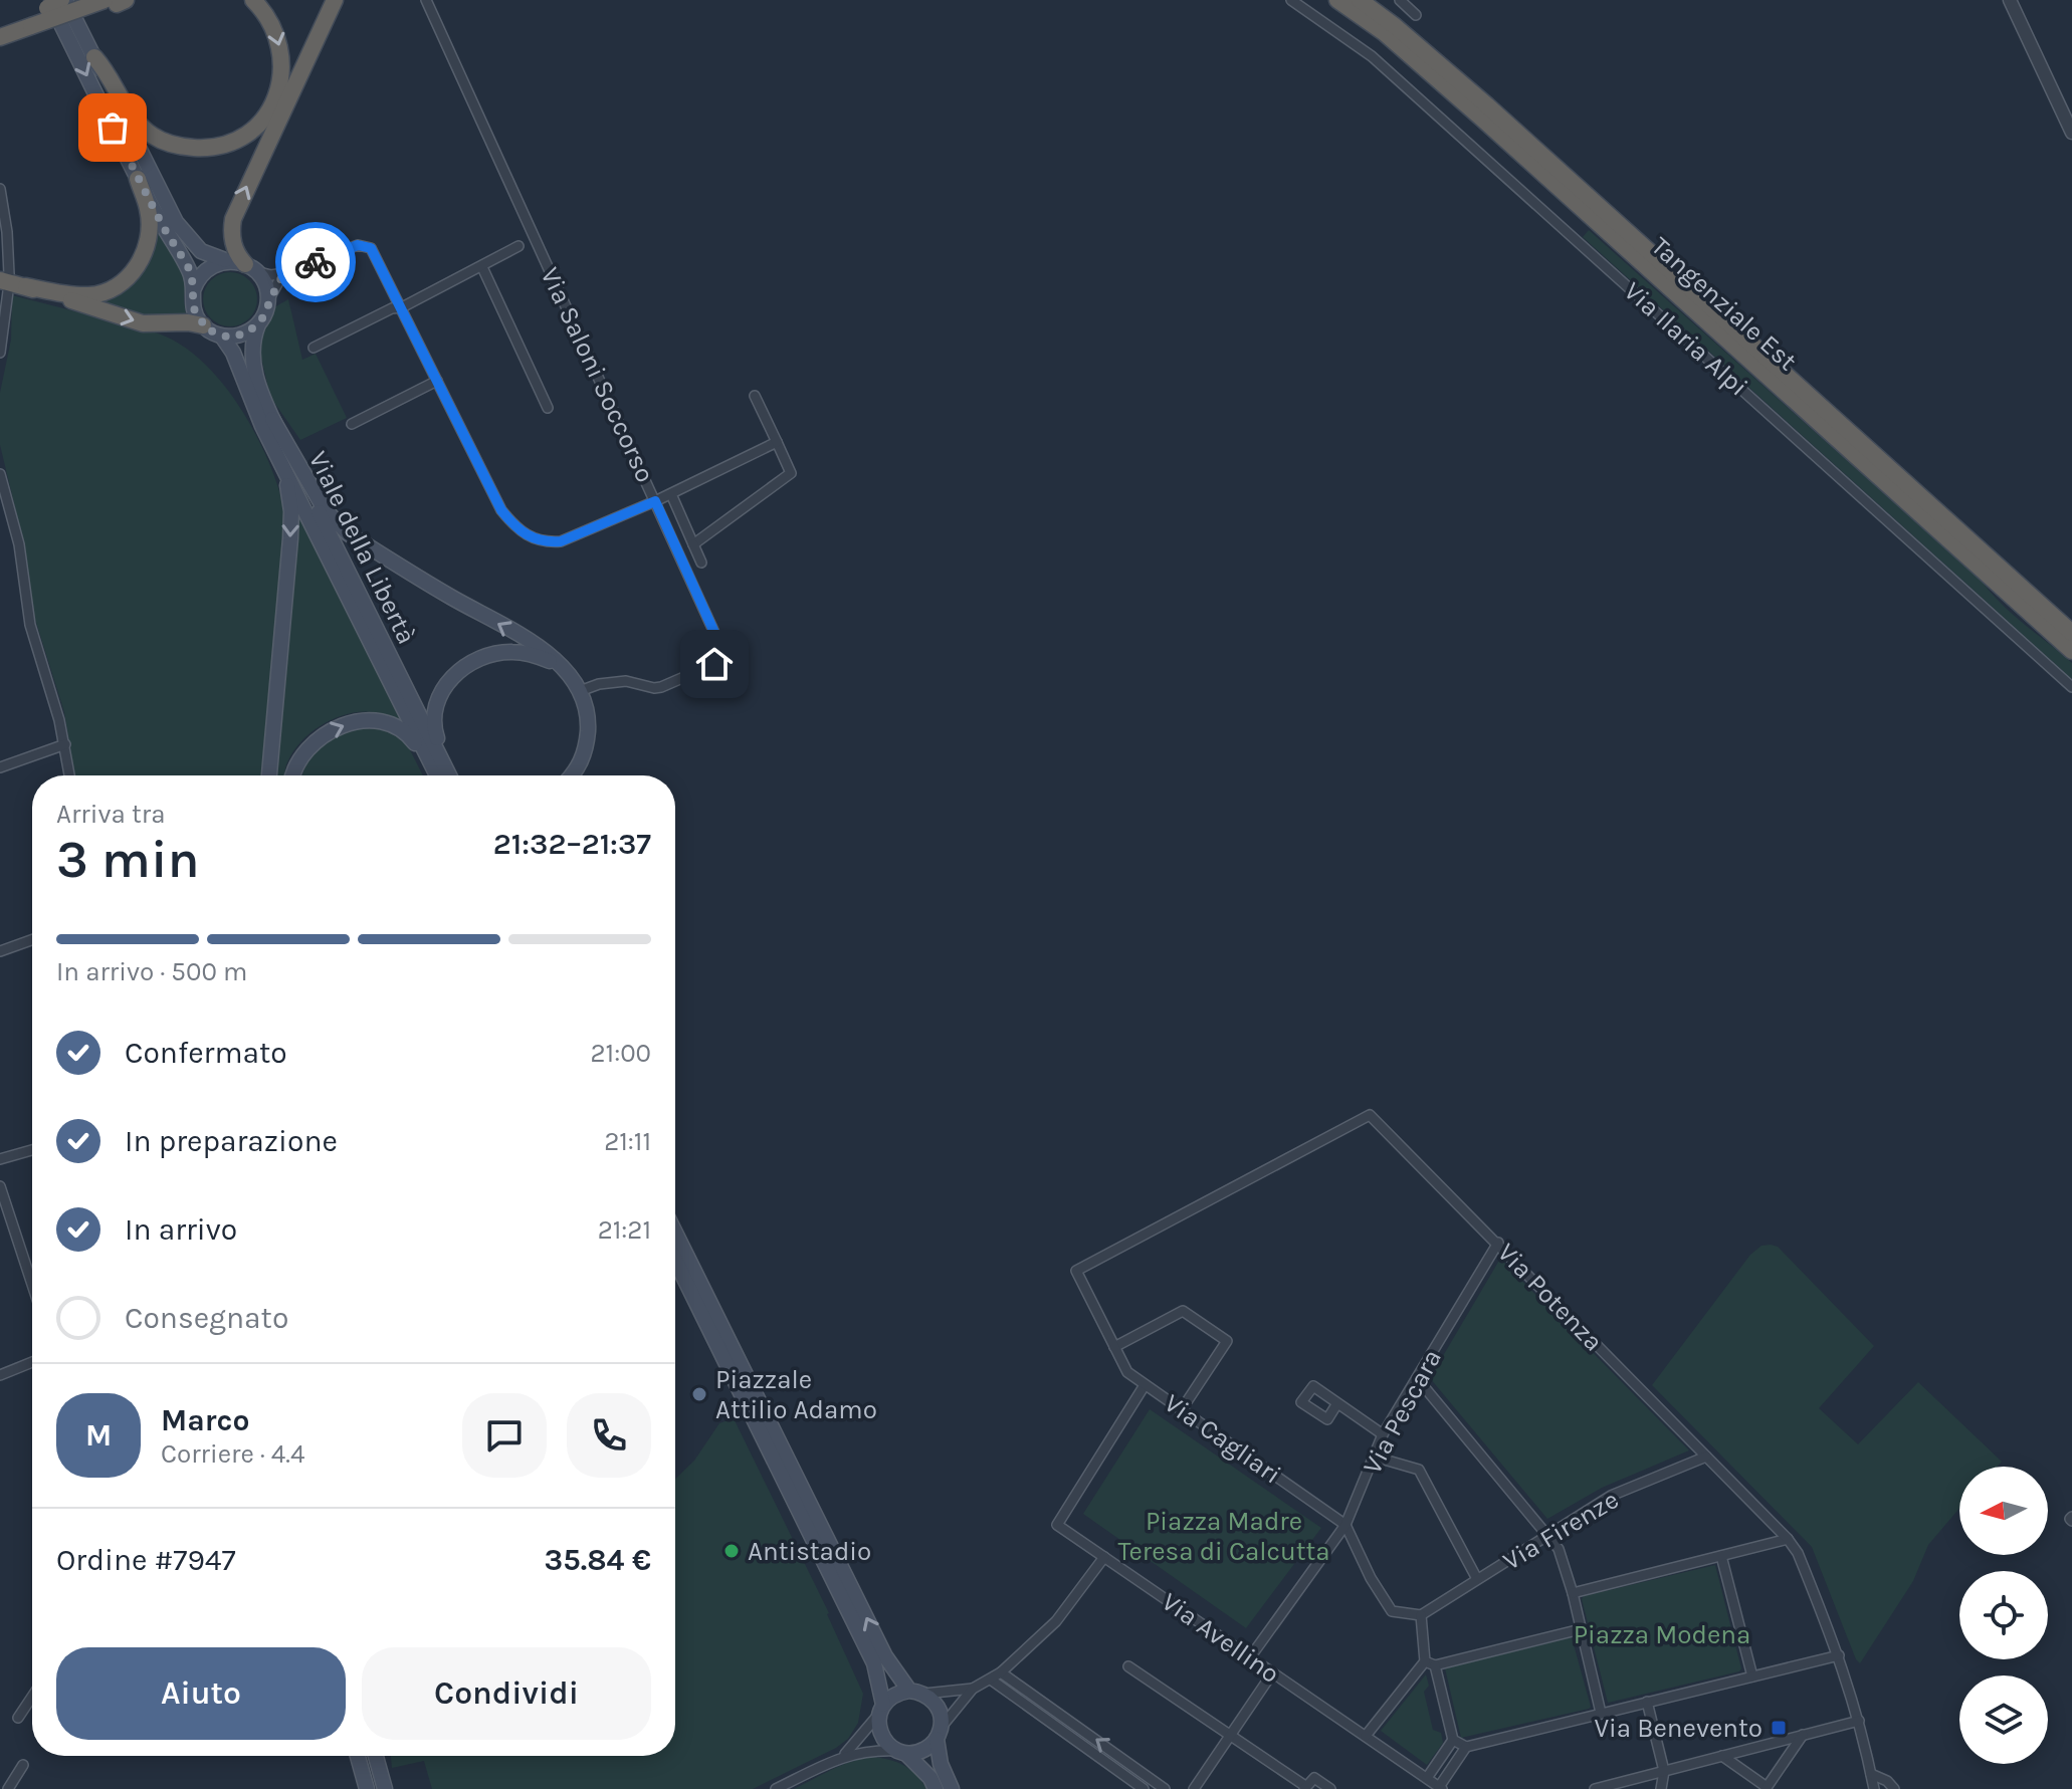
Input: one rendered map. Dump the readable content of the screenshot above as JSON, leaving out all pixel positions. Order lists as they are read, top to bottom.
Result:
{
  "streets": {
    "highway": ["Tangenziale Est"],
    "main road": ["Viale della Libertà"],
    "street": [
      "Via Ilaria Alpi",
      "Via Saloni Soccorso",
      "Via Potenza",
      "Via Pescara",
      "Via Cagliari",
      "Via Firenze",
      "Via Avellino"
    ]
  },
  "crossings": [
    ["Via Potenza", "Via Pescara"],
    ["Via Potenza", "Via Cagliari"],
    ["Via Potenza", "Via Firenze"],
    ["Via Pescara", "Via Cagliari"],
    ["Via Pescara", "Via Avellino"],
    ["Via Cagliari", "Via Firenze"],
    ["Via Cagliari", "Via Avellino"]
  ],
  "parks": ["Piazza Madre Teresa di Calcutta", "Piazza Modena"],
  "places": {
    "other": ["Piazzale Attilio Adamo", "Antistadio"],
    "transit": ["Via Benevento"]
  },
  "north": "left",
  "page": {
    "heading": ["3 min", "Arriva tra", "21:32–21:37"],
    "panel": [
      "Marco",
      "Corriere · 4.4",
      "Ordine #7947",
      "35.84 €"
    ],
    "bar": "In arrivo · 500 m",
    "list": [
      ["Confermato", "21:00"],
      ["In preparazione", "21:11"],
      ["In arrivo", "21:21"],
      "Consegnato"
    ],
    "round": "M",
    "buttons": ["Aiuto", "Condividi"]
  }
}
